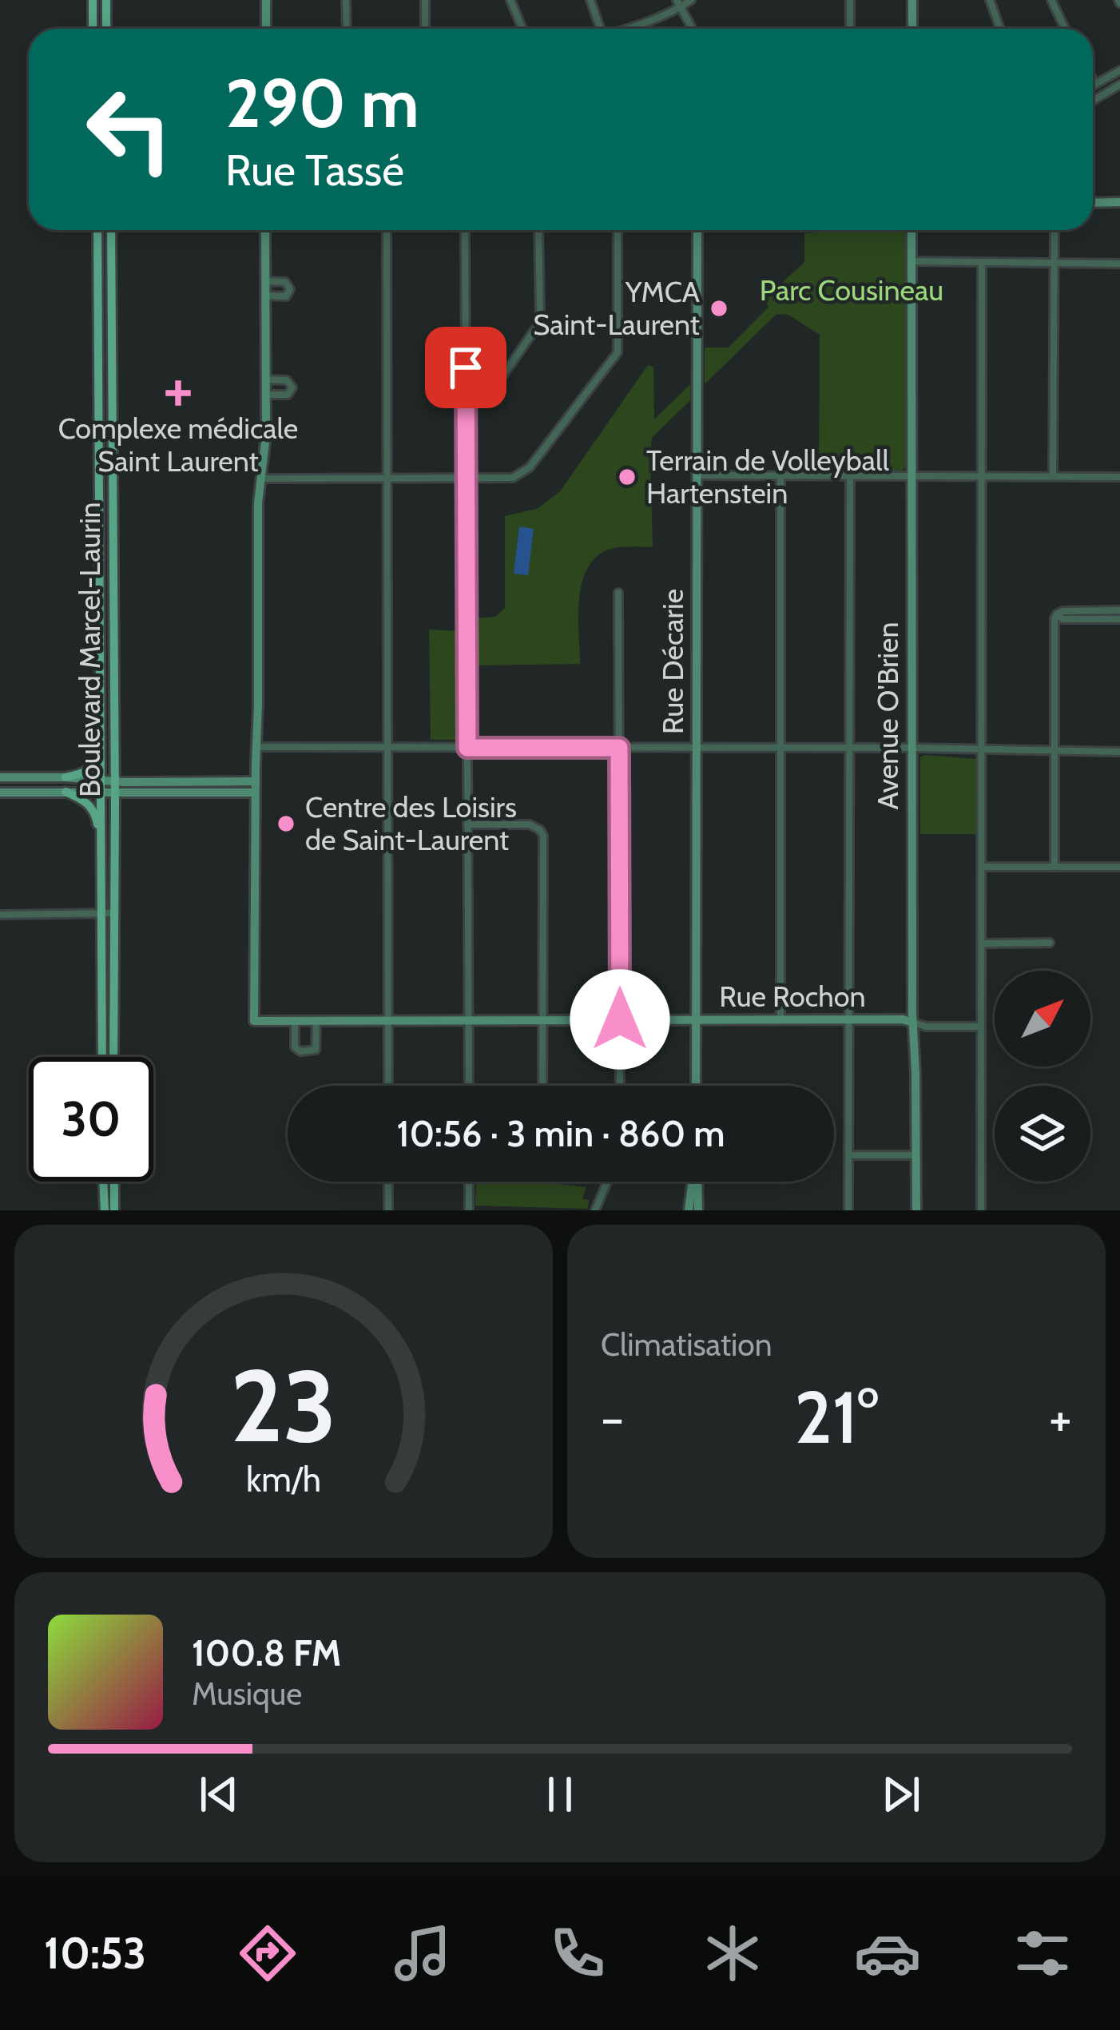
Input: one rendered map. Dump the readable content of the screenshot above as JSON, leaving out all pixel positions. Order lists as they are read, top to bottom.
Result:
{
  "streets": {
    "main road": ["Boulevard Marcel-Laurin"],
    "street": ["Rue Décarie", "Avenue O'Brien", "Rue Rochon"]
  },
  "crossings": [
    ["Rue Décarie", "Rue Rochon"],
    ["Avenue O'Brien", "Rue Rochon"]
  ],
  "parks": ["Parc Cousineau"],
  "places": {
    "other": ["YMCA Saint-Laurent", "Terrain de Volleyball Hartenstein", "Centre des Loisirs de Saint-Laurent"],
    "health": ["Complexe médicale Saint Laurent"]
  },
  "north": "top right",
  "page": {
    "turn": ["290 m", "Rue Tassé"],
    "limit": "30",
    "trip": "10:56 · 3 min · 860 m",
    "tile": "Climatisation",
    "heat": ["−", "21°", "+"],
    "song": ["100.8 FM", "Musique"],
    "tabs": "10:53",
    "gauge": ["23", "km/h"]
  }
}
